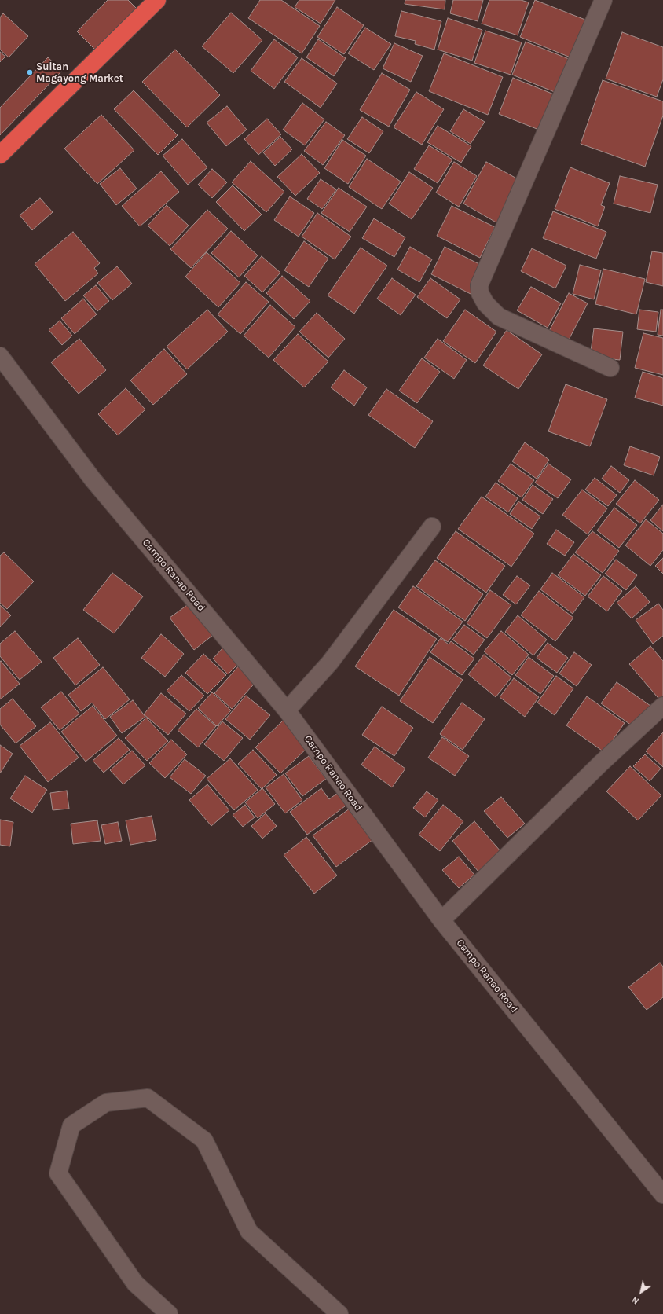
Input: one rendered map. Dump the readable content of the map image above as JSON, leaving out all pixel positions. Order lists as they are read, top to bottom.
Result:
{
  "streets": {
    "street": ["Campo Ranao Road"]
  },
  "places": ["Sultan Magayong Market"],
  "north": "bottom left"
}
